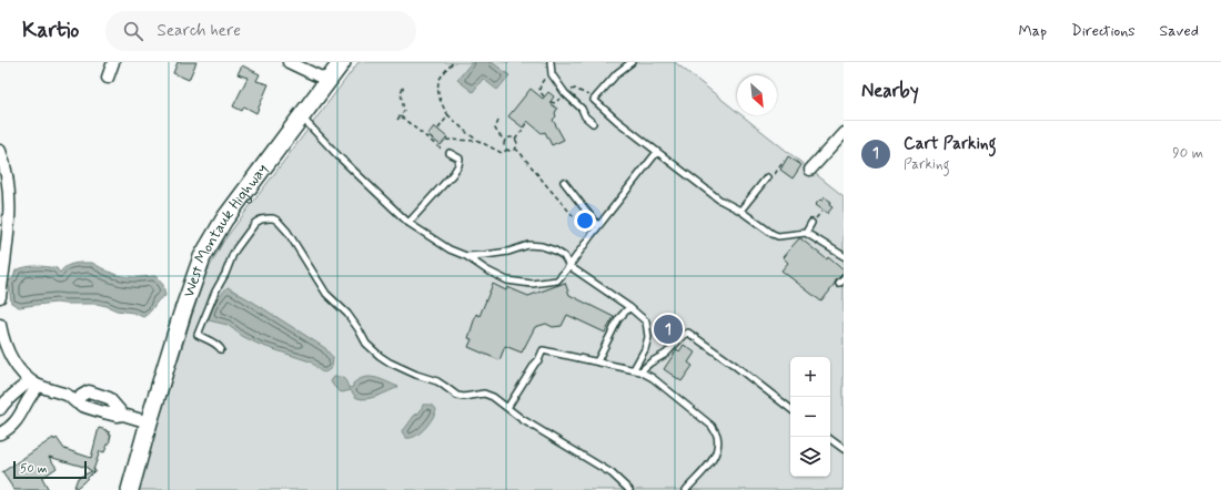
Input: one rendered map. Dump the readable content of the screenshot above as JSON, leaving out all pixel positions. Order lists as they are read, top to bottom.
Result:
{
  "streets": {
    "main road": ["West Montauk Highway"]
  },
  "scale_bar": "50 m",
  "north": "bottom right",
  "page": {
    "header": "Kartio",
    "search": "Search here",
    "nav": ["Map", "Directions", "Saved"],
    "heading": "Nearby",
    "list": [
      {
        "mark": "1",
        "name": "Cart Parking",
        "note": "Parking",
        "value": "90 m"
      }
    ],
    "pins": "1",
    "map_buttons": ["+", "−"],
    "scale": "50 m"
  }
}
